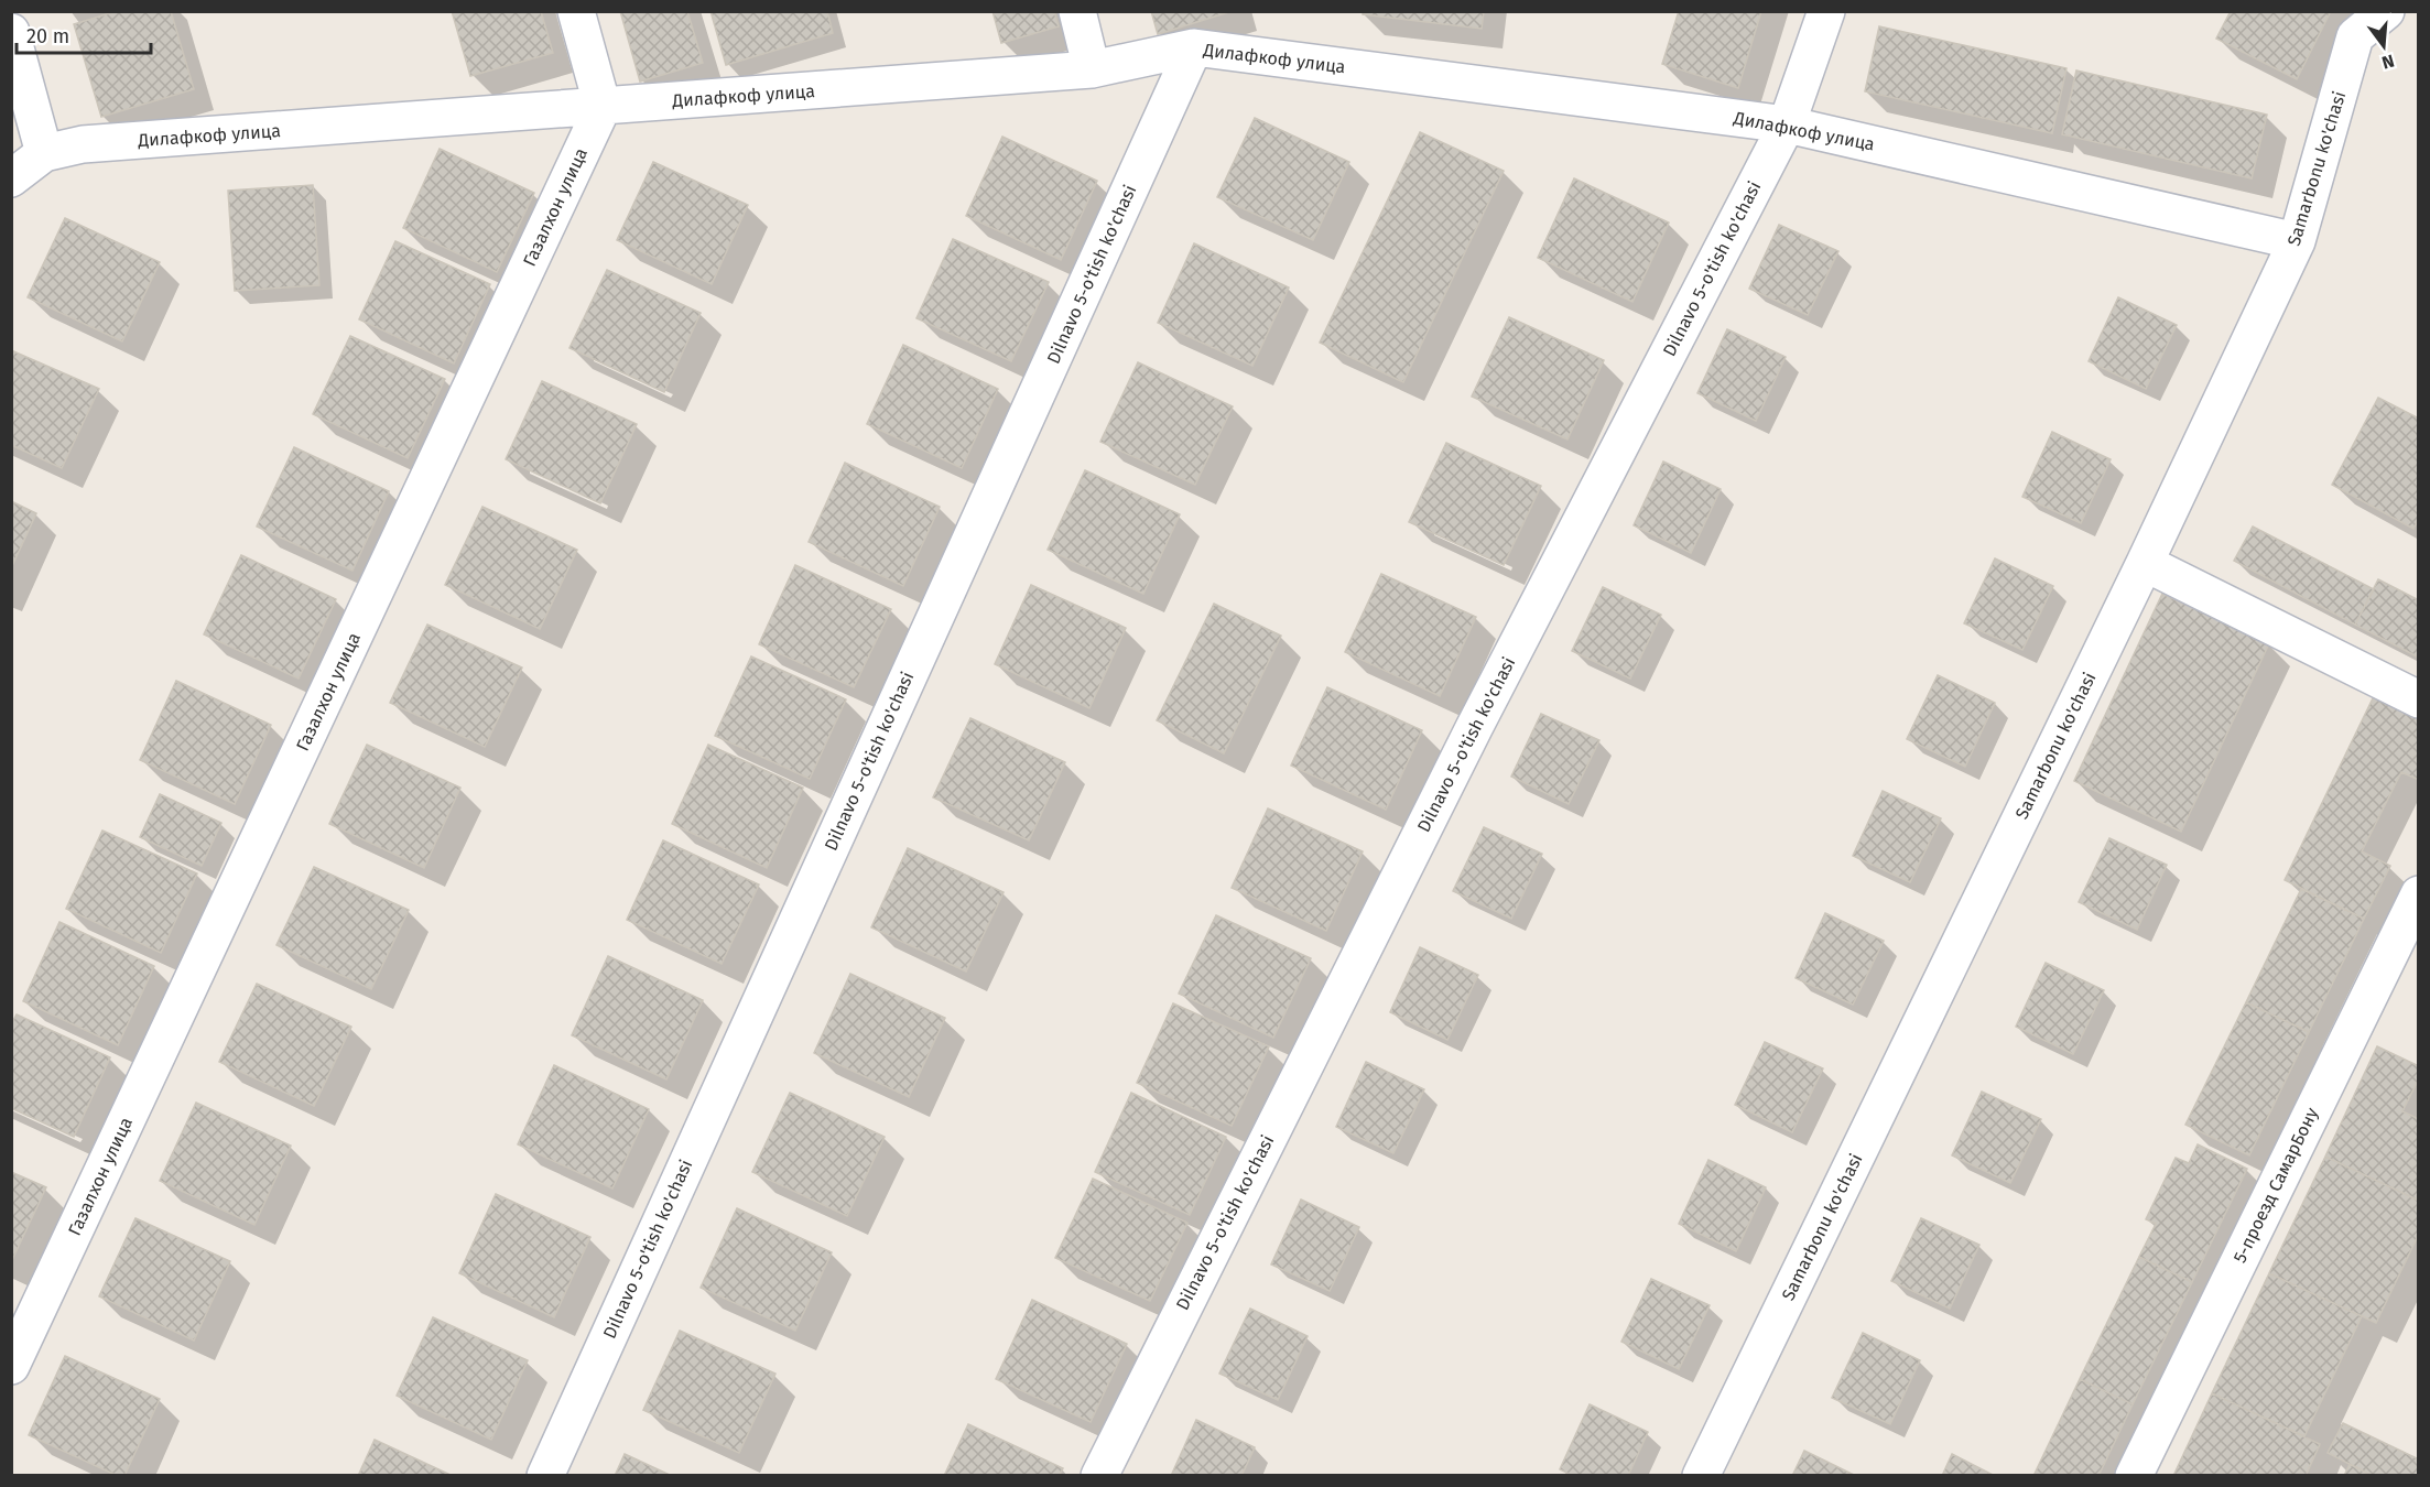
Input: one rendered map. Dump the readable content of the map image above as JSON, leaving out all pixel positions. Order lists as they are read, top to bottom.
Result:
{
  "streets": {
    "street": [
      "Дилафкоф улица",
      "Samarbonu ko'chasi",
      "Газалхон улица",
      "Dilnavo 5-o'tish ko'chasi",
      "5-проезд СамарБону"
    ]
  },
  "crossings": [
    ["Дилафкоф улица", "Samarbonu ko'chasi"],
    ["Дилафкоф улица", "Газалхон улица"],
    ["Дилафкоф улица", "Dilnavo 5-o'tish ko'chasi"]
  ],
  "scale_bar": "20 m",
  "north": "bottom"
}
